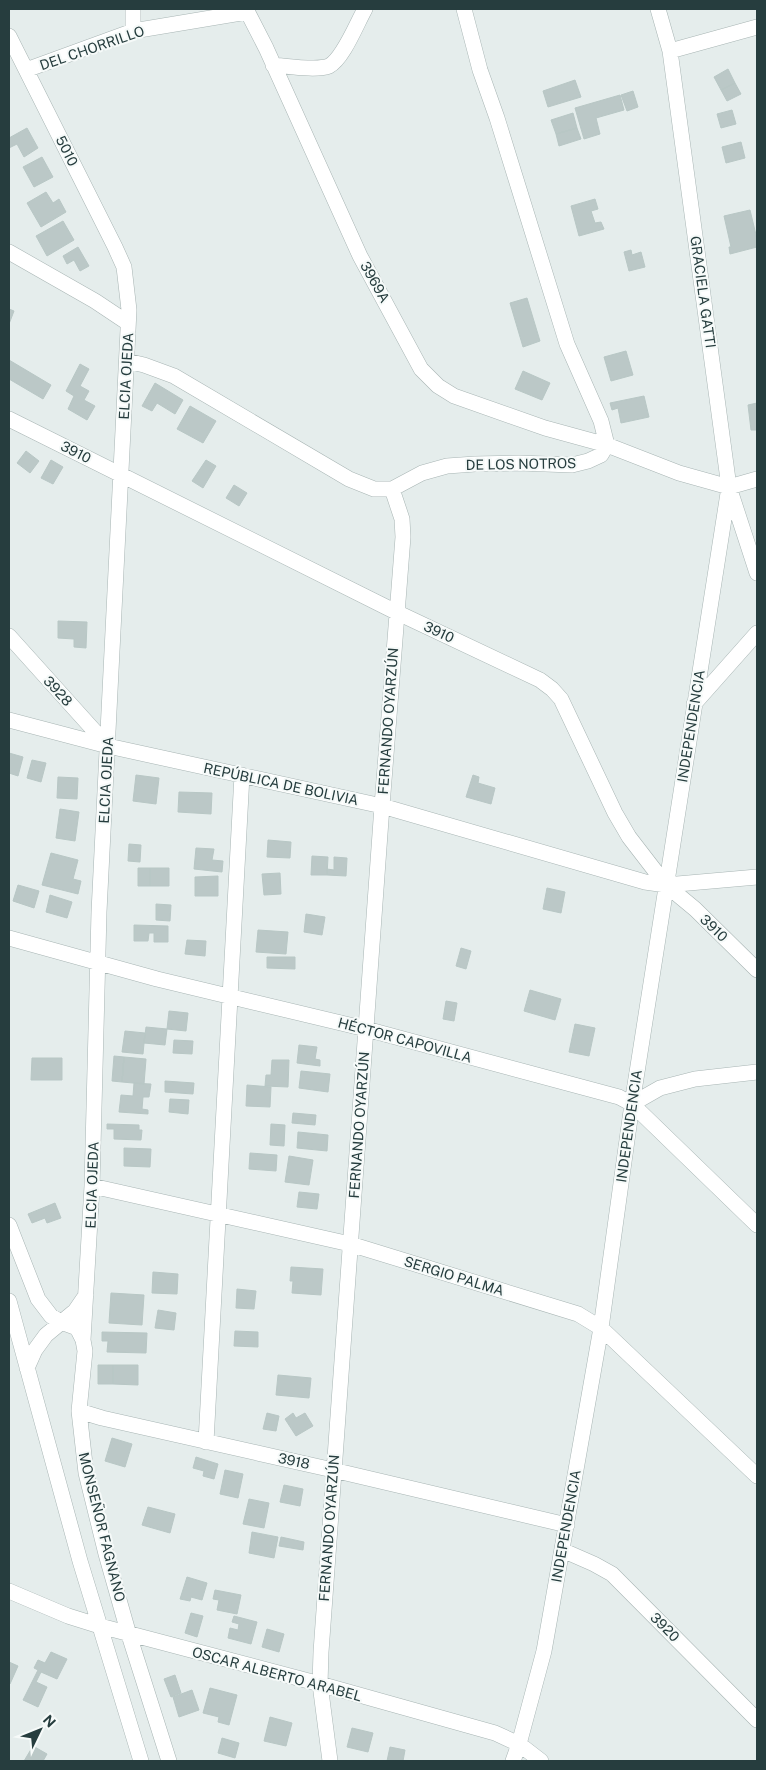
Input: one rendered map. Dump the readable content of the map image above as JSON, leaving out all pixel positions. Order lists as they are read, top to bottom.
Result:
{
  "streets": {
    "street": [
      "DEL CHORRILLO",
      "5010",
      "3969A",
      "GRACIELA GATTI",
      "ELCIA OJEDA",
      "3910",
      "DE LOS NOTROS",
      "3928",
      "FERNANDO OYARZÚN",
      "INDEPENDENCIA",
      "REPÚBLICA DE BOLIVIA",
      "HÉCTOR CAPOVILLA",
      "SERGIO PALMA",
      "3918",
      "MONSEÑOR FAGNANO",
      "3920",
      "OSCAR ALBERTO ARABEL"
    ]
  },
  "crossings": [
    ["DEL CHORRILLO", "5010"],
    ["DEL CHORRILLO", "3969A"],
    ["5010", "ELCIA OJEDA"],
    ["3969A", "DE LOS NOTROS"],
    ["GRACIELA GATTI", "INDEPENDENCIA"],
    ["ELCIA OJEDA", "3910"],
    ["ELCIA OJEDA", "3928"],
    ["ELCIA OJEDA", "REPÚBLICA DE BOLIVIA"],
    ["ELCIA OJEDA", "HÉCTOR CAPOVILLA"],
    ["ELCIA OJEDA", "SERGIO PALMA"],
    ["ELCIA OJEDA", "MONSEÑOR FAGNANO"],
    ["3910", "FERNANDO OYARZÚN"],
    ["3910", "INDEPENDENCIA"],
    ["3910", "REPÚBLICA DE BOLIVIA"],
    ["DE LOS NOTROS", "FERNANDO OYARZÚN"],
    ["3928", "REPÚBLICA DE BOLIVIA"],
    ["FERNANDO OYARZÚN", "REPÚBLICA DE BOLIVIA"],
    ["FERNANDO OYARZÚN", "HÉCTOR CAPOVILLA"],
    ["FERNANDO OYARZÚN", "SERGIO PALMA"],
    ["FERNANDO OYARZÚN", "3918"],
    ["FERNANDO OYARZÚN", "OSCAR ALBERTO ARABEL"],
    ["INDEPENDENCIA", "REPÚBLICA DE BOLIVIA"],
    ["INDEPENDENCIA", "HÉCTOR CAPOVILLA"],
    ["INDEPENDENCIA", "SERGIO PALMA"],
    ["INDEPENDENCIA", "3918"],
    ["INDEPENDENCIA", "3920"],
    ["INDEPENDENCIA", "OSCAR ALBERTO ARABEL"],
    ["3918", "MONSEÑOR FAGNANO"],
    ["MONSEÑOR FAGNANO", "OSCAR ALBERTO ARABEL"]
  ],
  "north": "top right"
}
